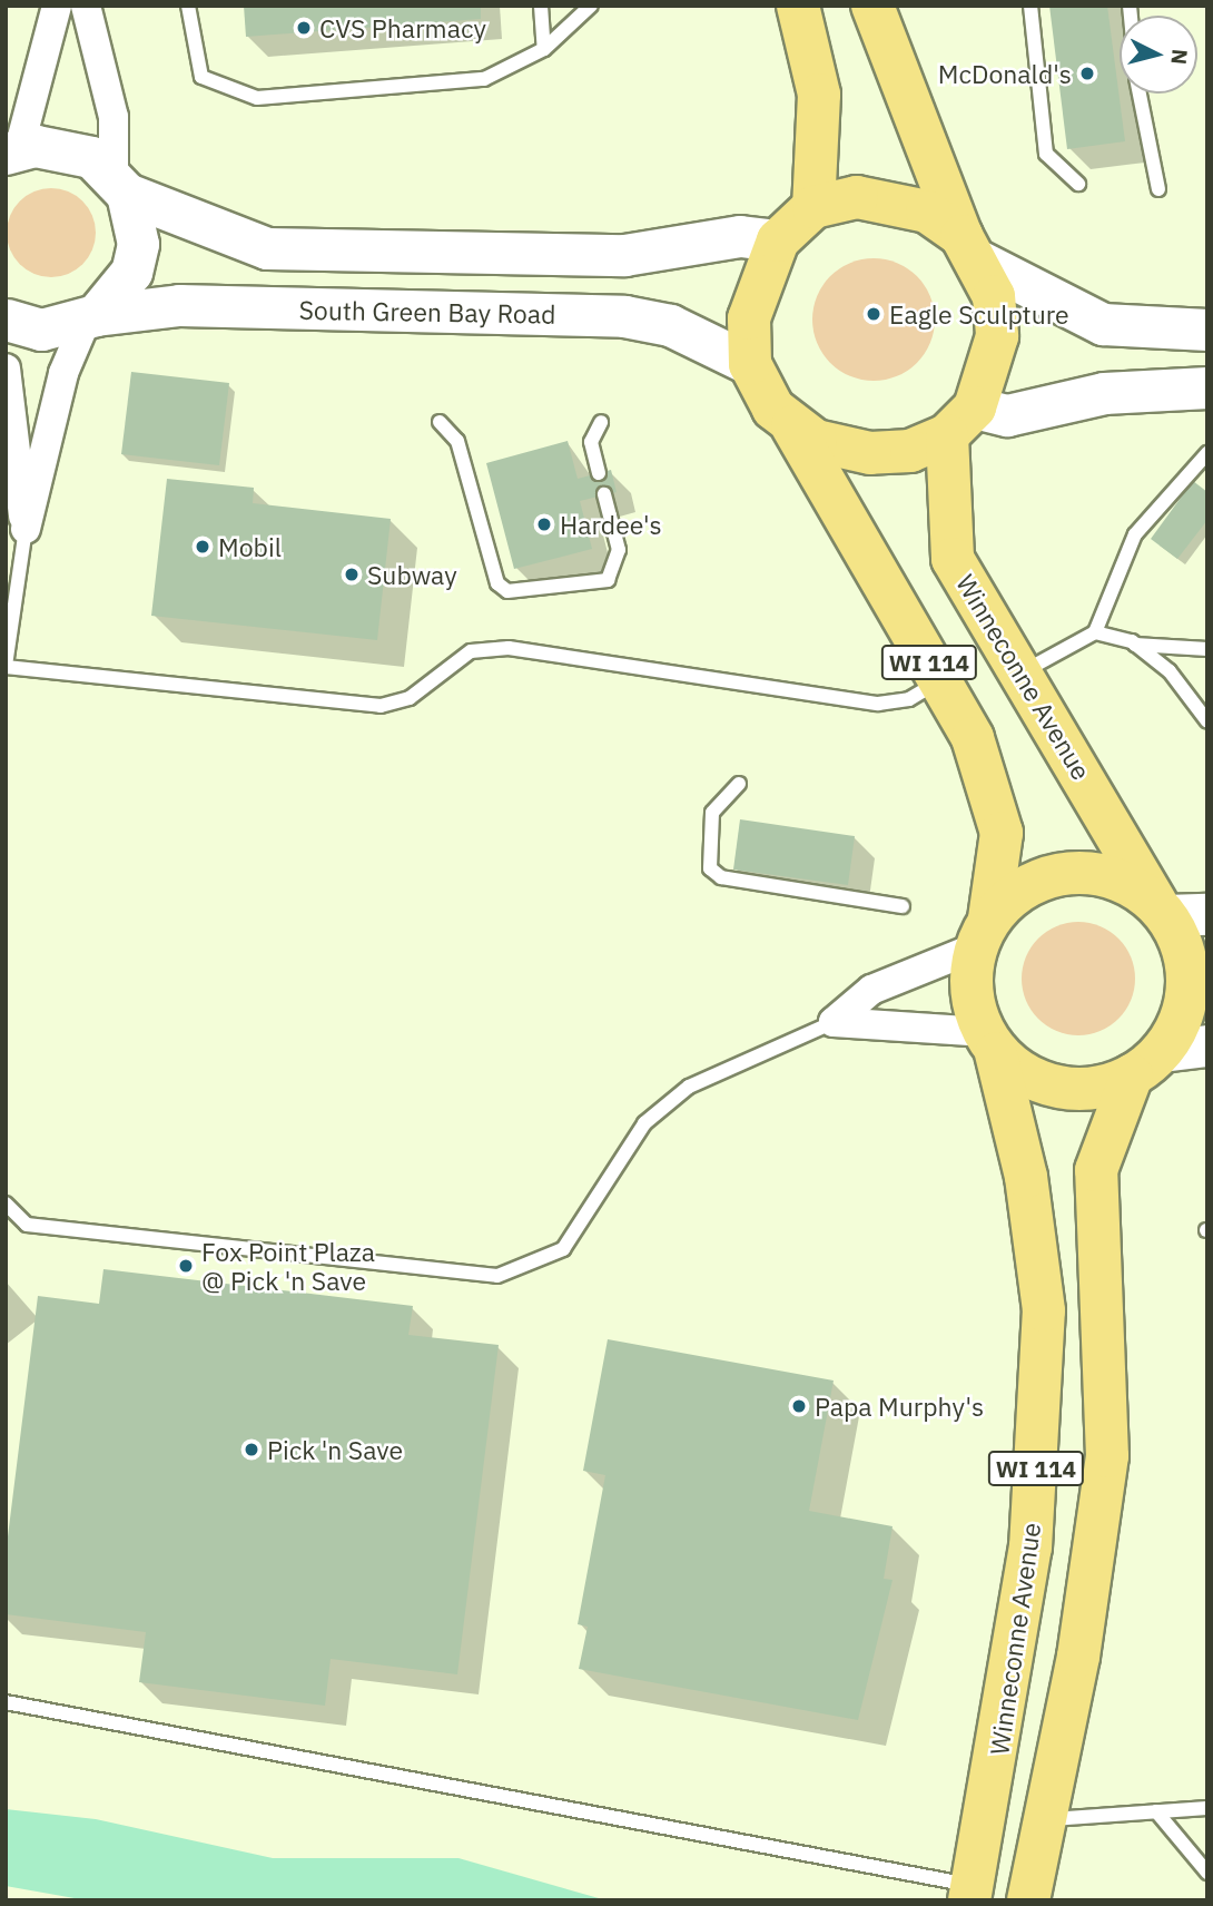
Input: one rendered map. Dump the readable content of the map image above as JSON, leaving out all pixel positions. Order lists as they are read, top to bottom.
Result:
{
  "streets": {
    "main road": ["South Green Bay Road", "WI 114", "Winneconne Avenue"]
  },
  "crossings": [
    ["South Green Bay Road", "WI 114"],
    ["South Green Bay Road", "Winneconne Avenue"],
    ["WI 114", "Winneconne Avenue"]
  ],
  "places": [
    "CVS Pharmacy",
    "McDonald's",
    "Eagle Sculpture",
    "Hardee's",
    "Mobil",
    "Subway",
    "Fox Point Plaza @ Pick 'n Save",
    "Papa Murphy's",
    "Pick 'n Save"
  ],
  "north": "right"
}
